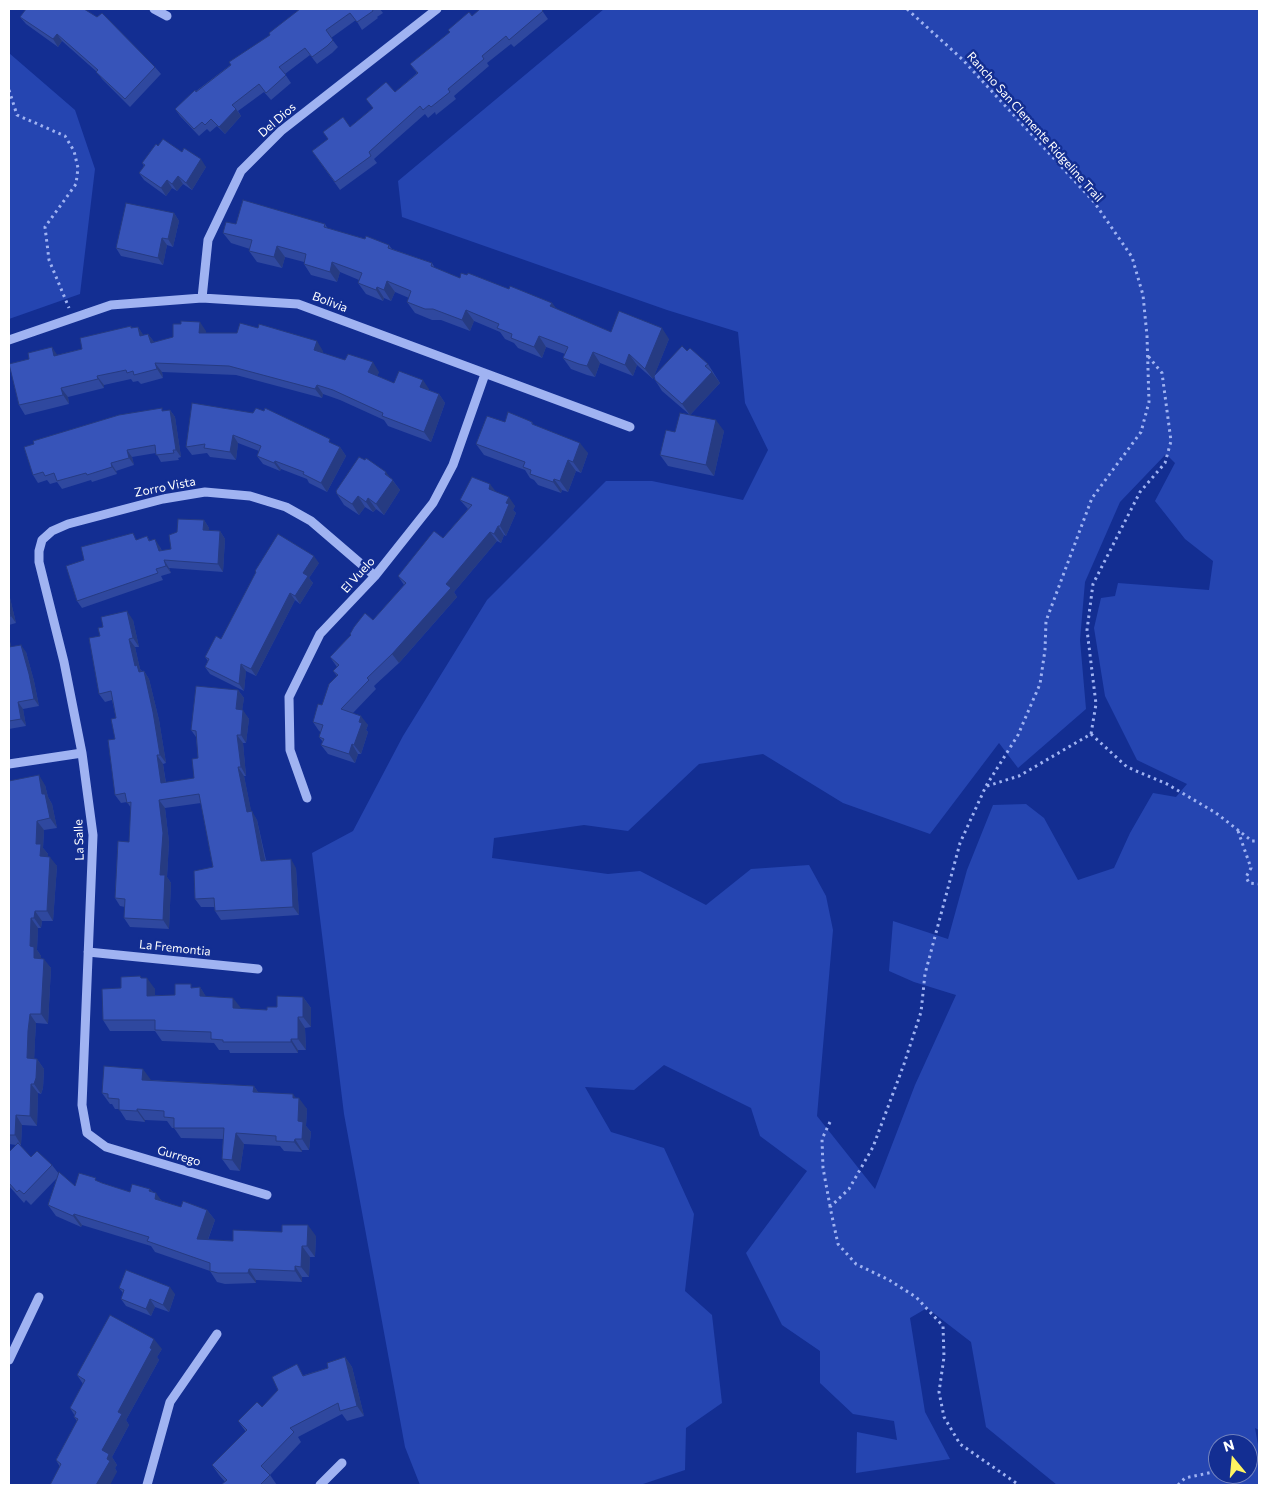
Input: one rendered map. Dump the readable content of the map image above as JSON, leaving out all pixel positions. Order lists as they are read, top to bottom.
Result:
{
  "streets": {
    "street": [
      "Del Dios",
      "Bolivia",
      "Zorro Vista",
      "El Vuelo",
      "La Salle",
      "La Fremontia",
      "Gurrego"
    ],
    "path": ["Rancho San Clemente Ridgeline Trail"]
  },
  "crossings": [
    ["Del Dios", "Bolivia"],
    ["Bolivia", "El Vuelo"],
    ["Zorro Vista", "El Vuelo"],
    ["Zorro Vista", "La Salle"],
    ["La Salle", "La Fremontia"],
    ["La Salle", "Gurrego"]
  ],
  "north": "top"
}
